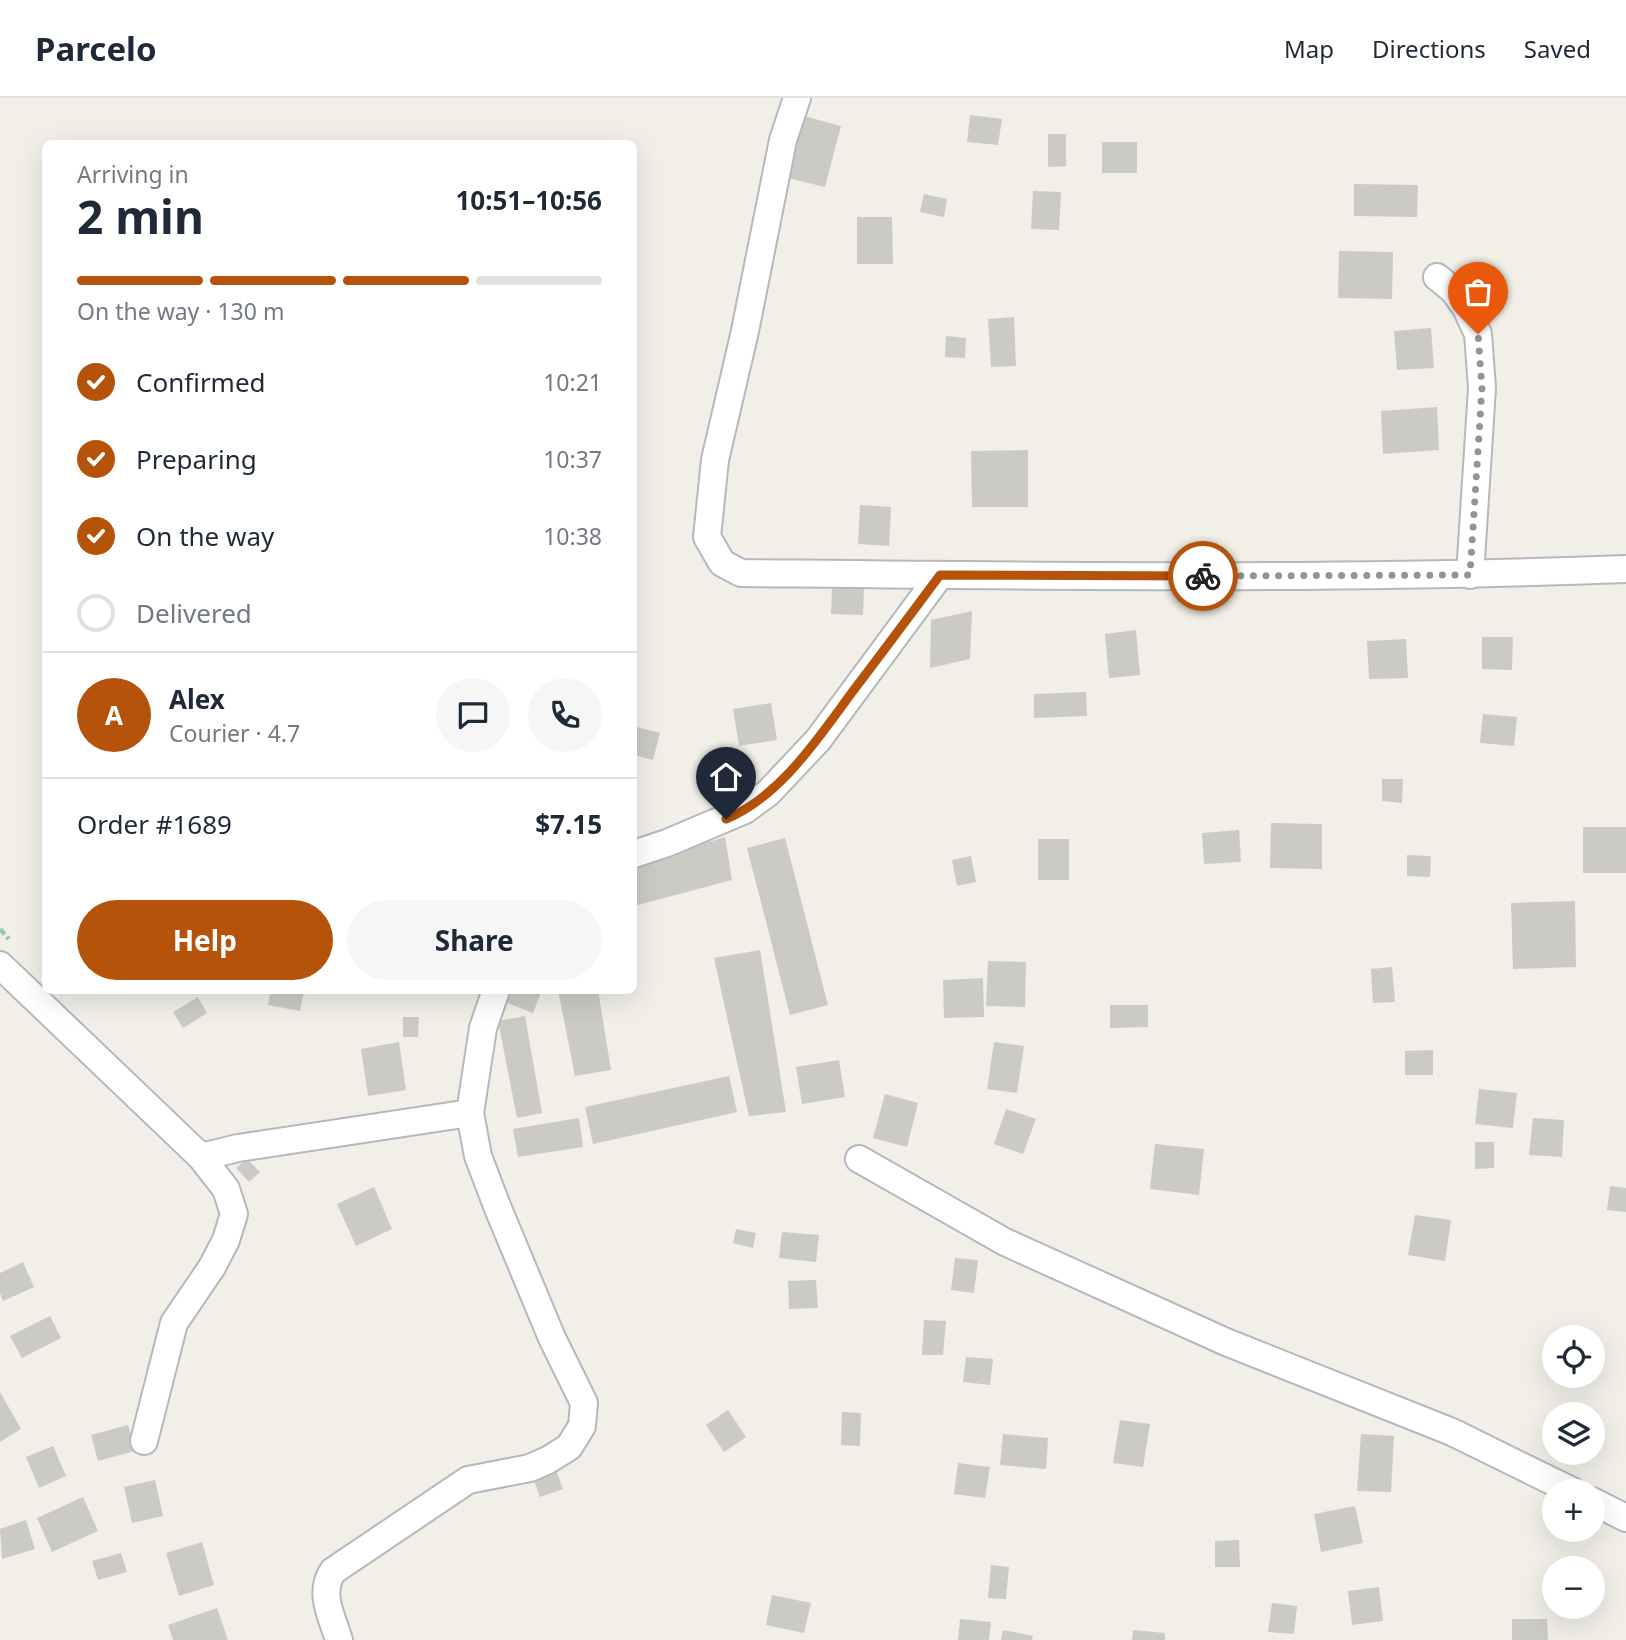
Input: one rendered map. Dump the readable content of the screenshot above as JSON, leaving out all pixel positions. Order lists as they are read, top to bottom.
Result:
{
  "page": {
    "header": "Parcelo",
    "nav": ["Map", "Directions", "Saved"],
    "heading": ["2 min", "Arriving in", "10:51–10:56"],
    "panel": [
      "Alex",
      "Courier · 4.7",
      "Order #1689",
      "$7.15"
    ],
    "bar": "On the way · 130 m",
    "list": [
      ["Confirmed", "10:21"],
      ["Preparing", "10:37"],
      ["On the way", "10:38"],
      "Delivered"
    ],
    "round": "A",
    "buttons": ["Help", "Share"],
    "map_buttons": ["+", "−"]
  }
}
